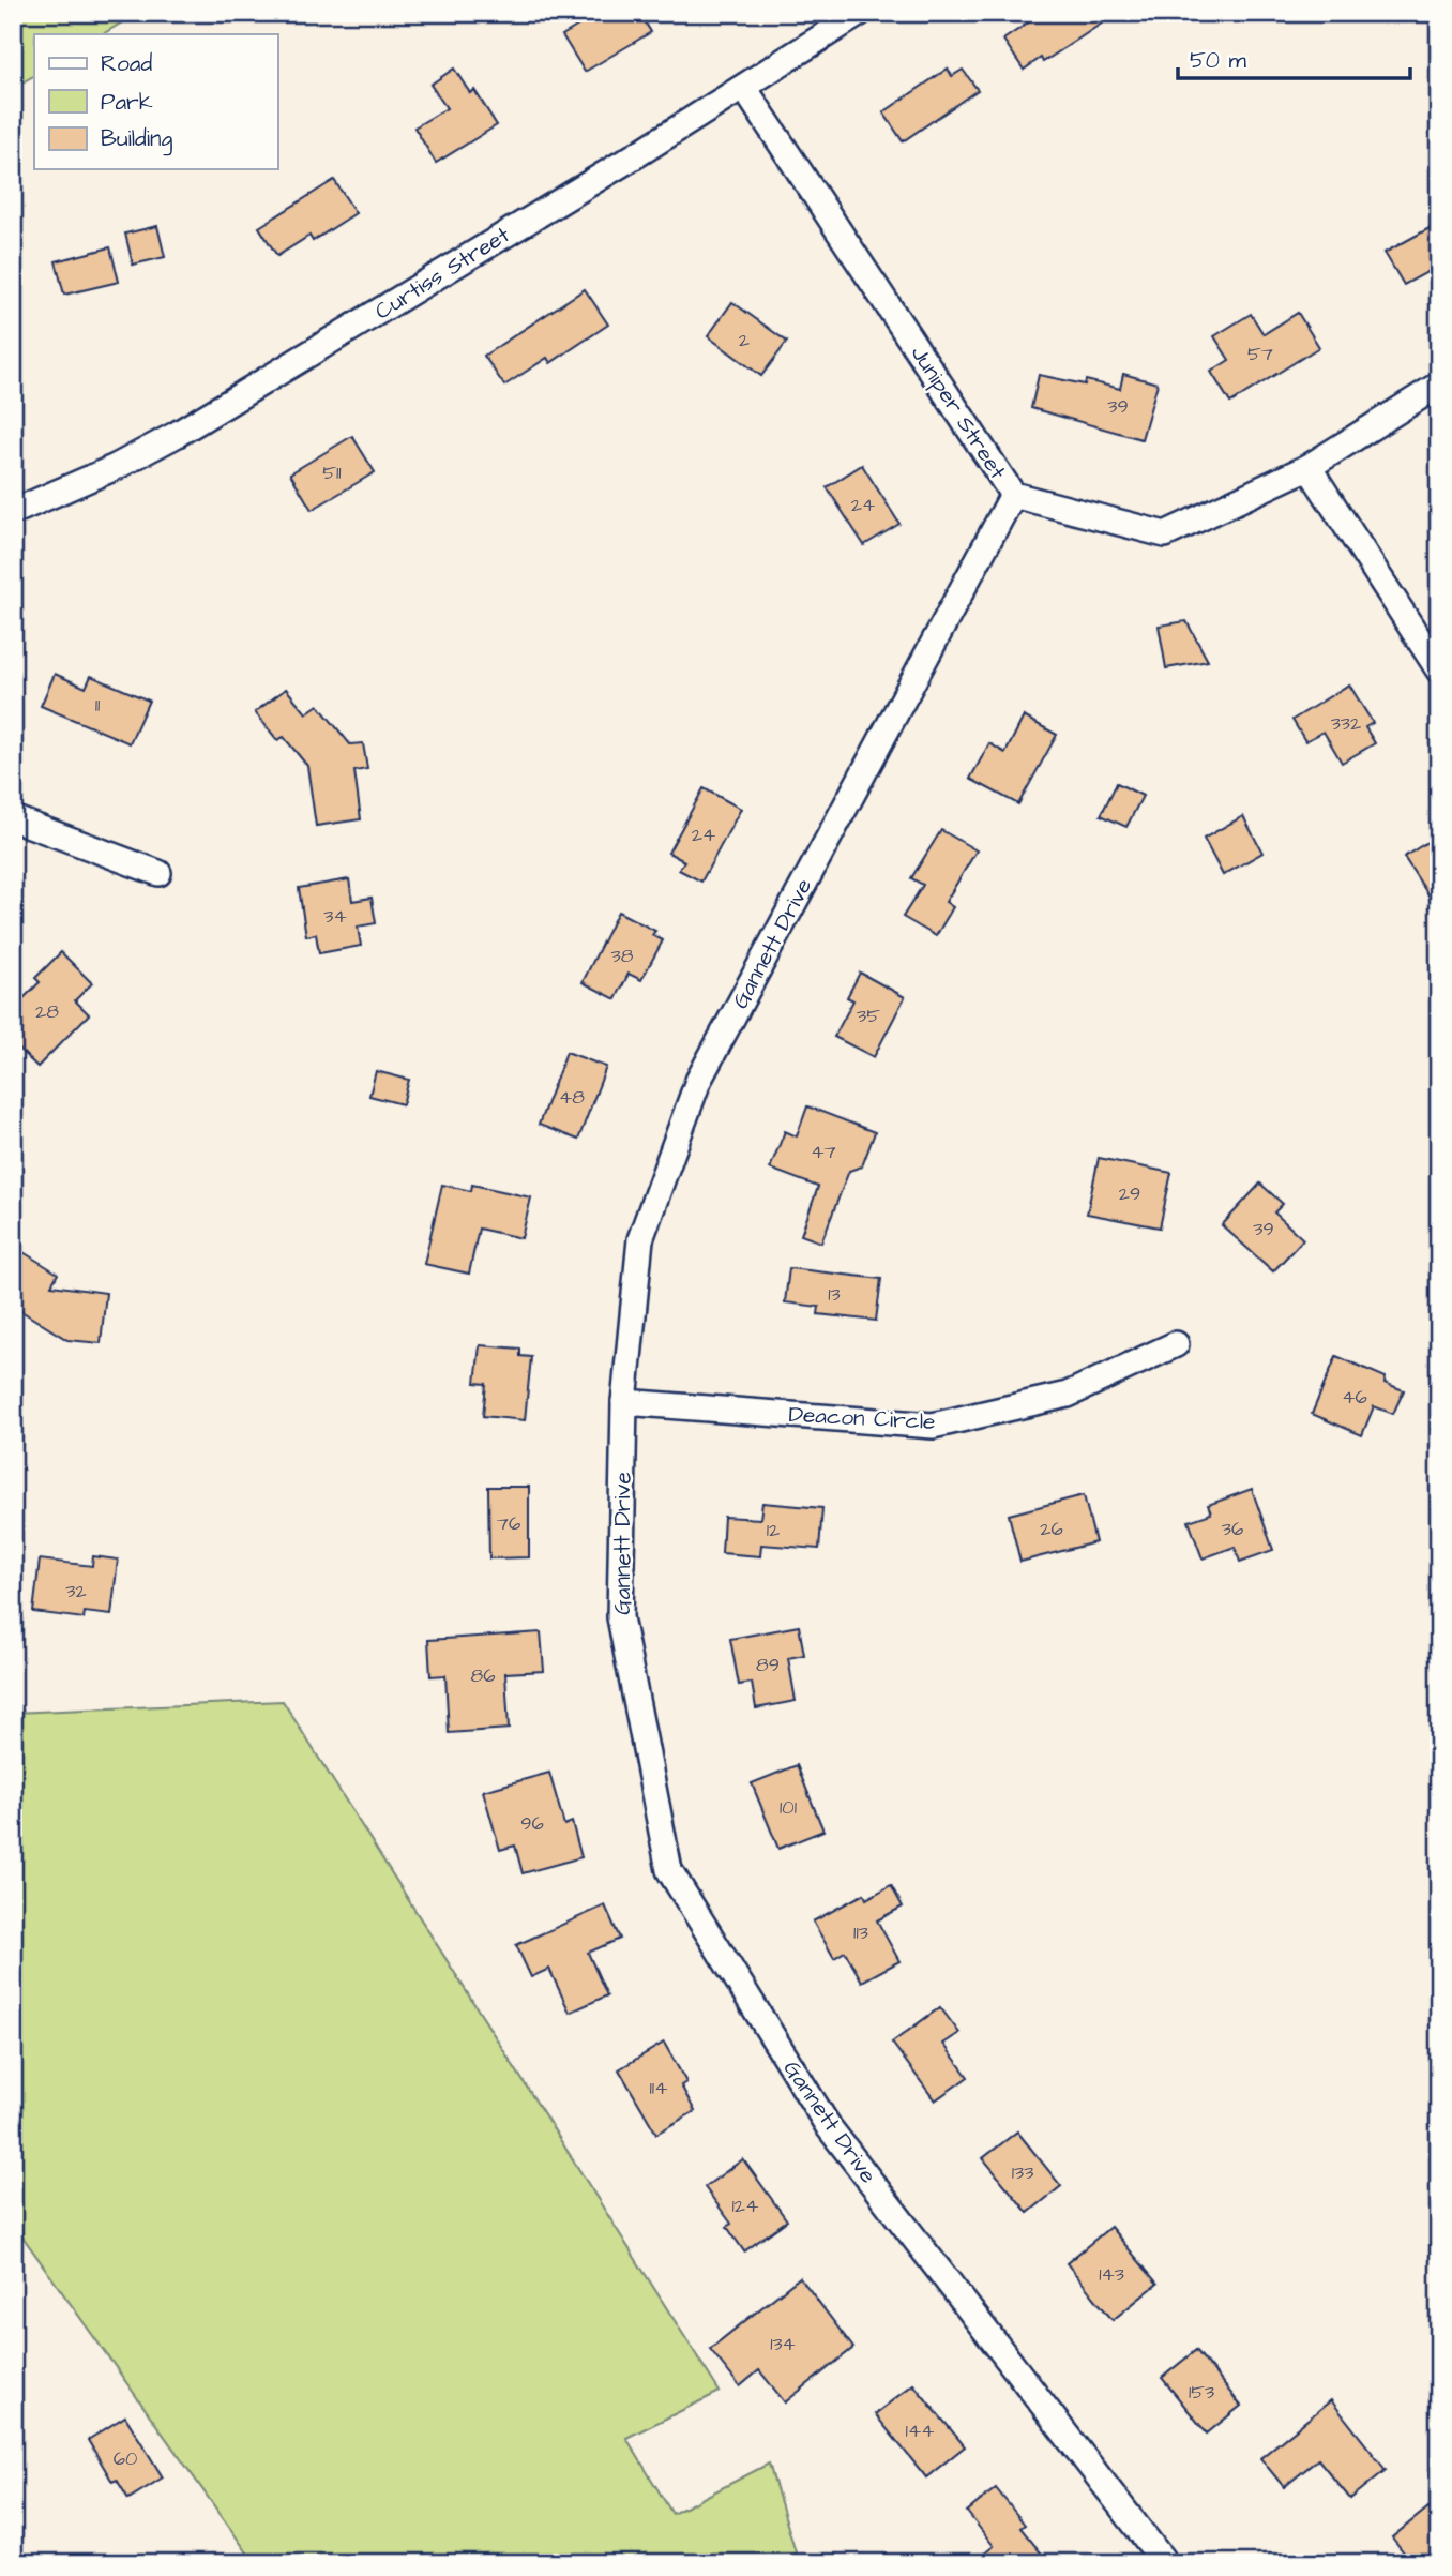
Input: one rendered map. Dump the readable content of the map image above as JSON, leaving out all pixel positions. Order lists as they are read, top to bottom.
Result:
{
  "streets": {
    "street": [
      "Curtiss Street",
      "Juniper Street",
      "Gannett Drive",
      "Deacon Circle"
    ]
  },
  "crossings": [
    ["Curtiss Street", "Juniper Street"],
    ["Juniper Street", "Gannett Drive"],
    ["Gannett Drive", "Deacon Circle"]
  ],
  "house_numbers": [
    "2",
    "57",
    "39",
    "511",
    "24",
    "11",
    "332",
    "24",
    "34",
    "38",
    "28",
    "35",
    "48",
    "47",
    "29",
    "39",
    "13",
    "46",
    "76",
    "26",
    "36",
    "12",
    "32",
    "89",
    "86",
    "101",
    "96",
    "113",
    "114",
    "133",
    "124",
    "143",
    "134",
    "153",
    "144",
    "60"
  ],
  "legend": ["Road", "Park", "Building"],
  "scale_bar": "50 m"
}
